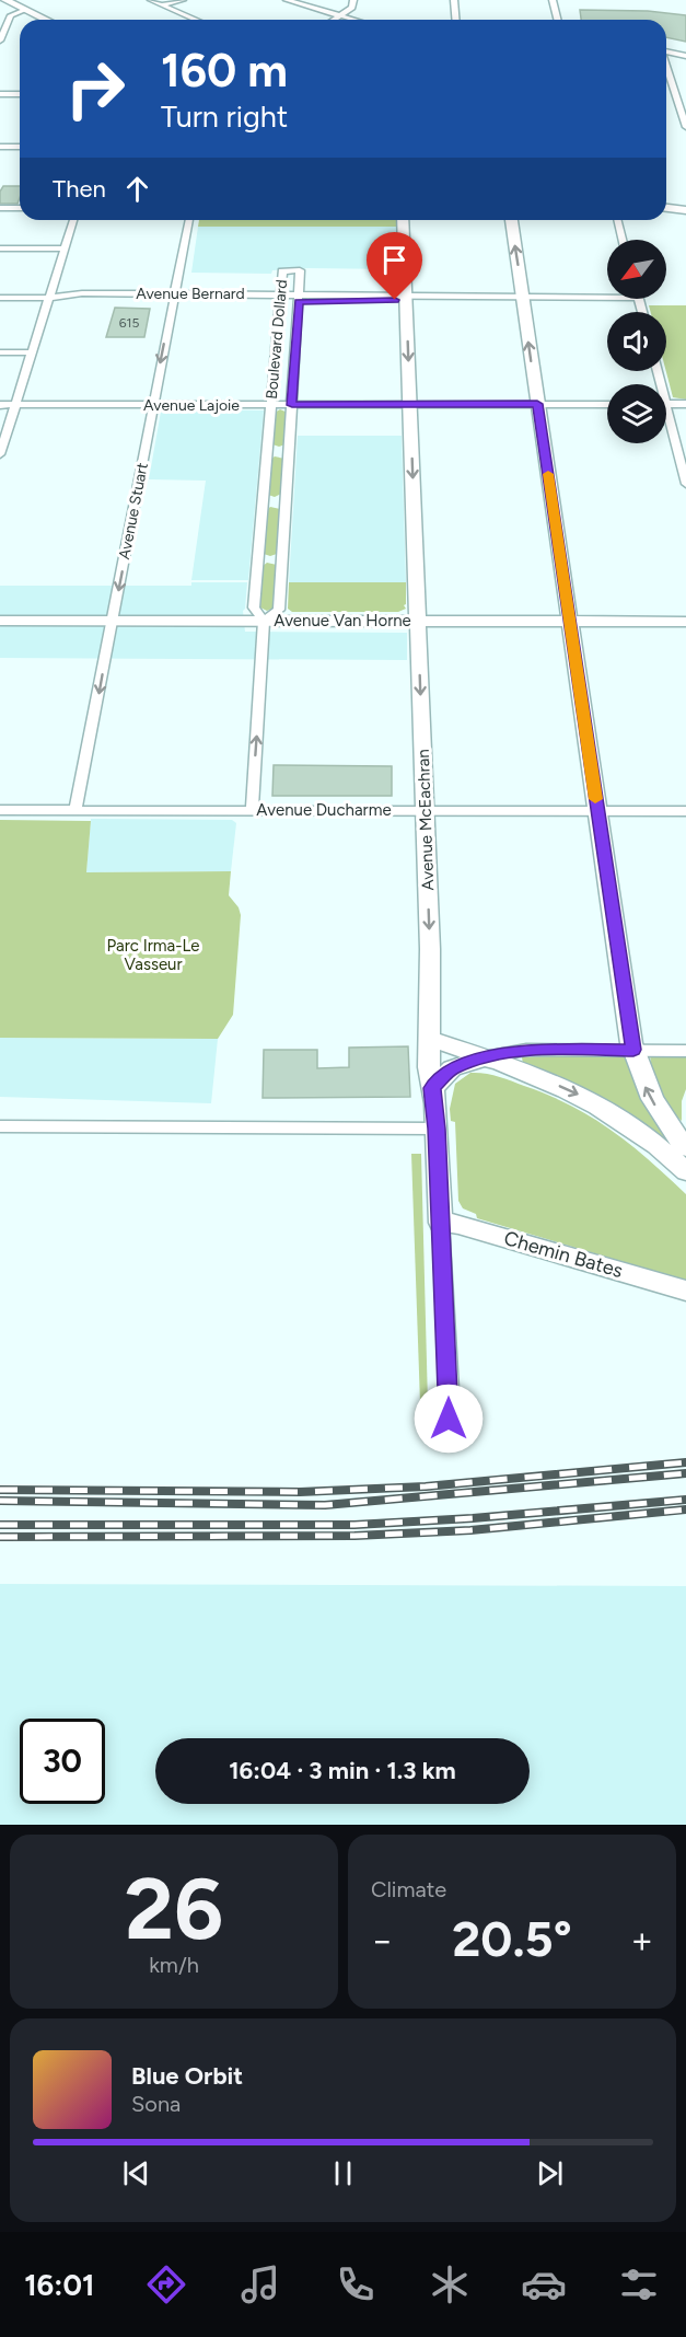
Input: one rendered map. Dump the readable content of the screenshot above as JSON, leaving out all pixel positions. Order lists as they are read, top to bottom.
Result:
{
  "streets": {
    "street": [
      "Avenue Bernard",
      "Boulevard Dollard",
      "Avenue Lajoie",
      "Avenue Stuart",
      "Avenue Van Horne",
      "Avenue Ducharme",
      "Avenue McEachran",
      "Chemin Bates"
    ]
  },
  "crossings": [
    ["Avenue Bernard", "Boulevard Dollard"],
    ["Avenue Bernard", "Avenue Stuart"],
    ["Avenue Bernard", "Avenue McEachran"],
    ["Boulevard Dollard", "Avenue Lajoie"],
    ["Boulevard Dollard", "Avenue Van Horne"],
    ["Avenue Lajoie", "Avenue Stuart"],
    ["Avenue Lajoie", "Avenue McEachran"],
    ["Avenue Stuart", "Avenue Van Horne"],
    ["Avenue Stuart", "Avenue Ducharme"],
    ["Avenue Van Horne", "Avenue McEachran"],
    ["Avenue Ducharme", "Avenue McEachran"],
    ["Avenue McEachran", "Chemin Bates"]
  ],
  "one_way": ["Avenue Stuart"],
  "parks": ["Parc Irma-Le Vasseur"],
  "house_numbers": ["615"],
  "north": "bottom left",
  "page": {
    "turn": ["160 m", "Turn right"],
    "then": "Then",
    "limit": "30",
    "trip": "16:04 · 3 min · 1.3 km",
    "tile": [
      ["26", "km/h"],
      "Climate"
    ],
    "heat": ["−", "20.5°", "+"],
    "song": ["Blue Orbit", "Sona"],
    "tabs": "16:01"
  }
}
